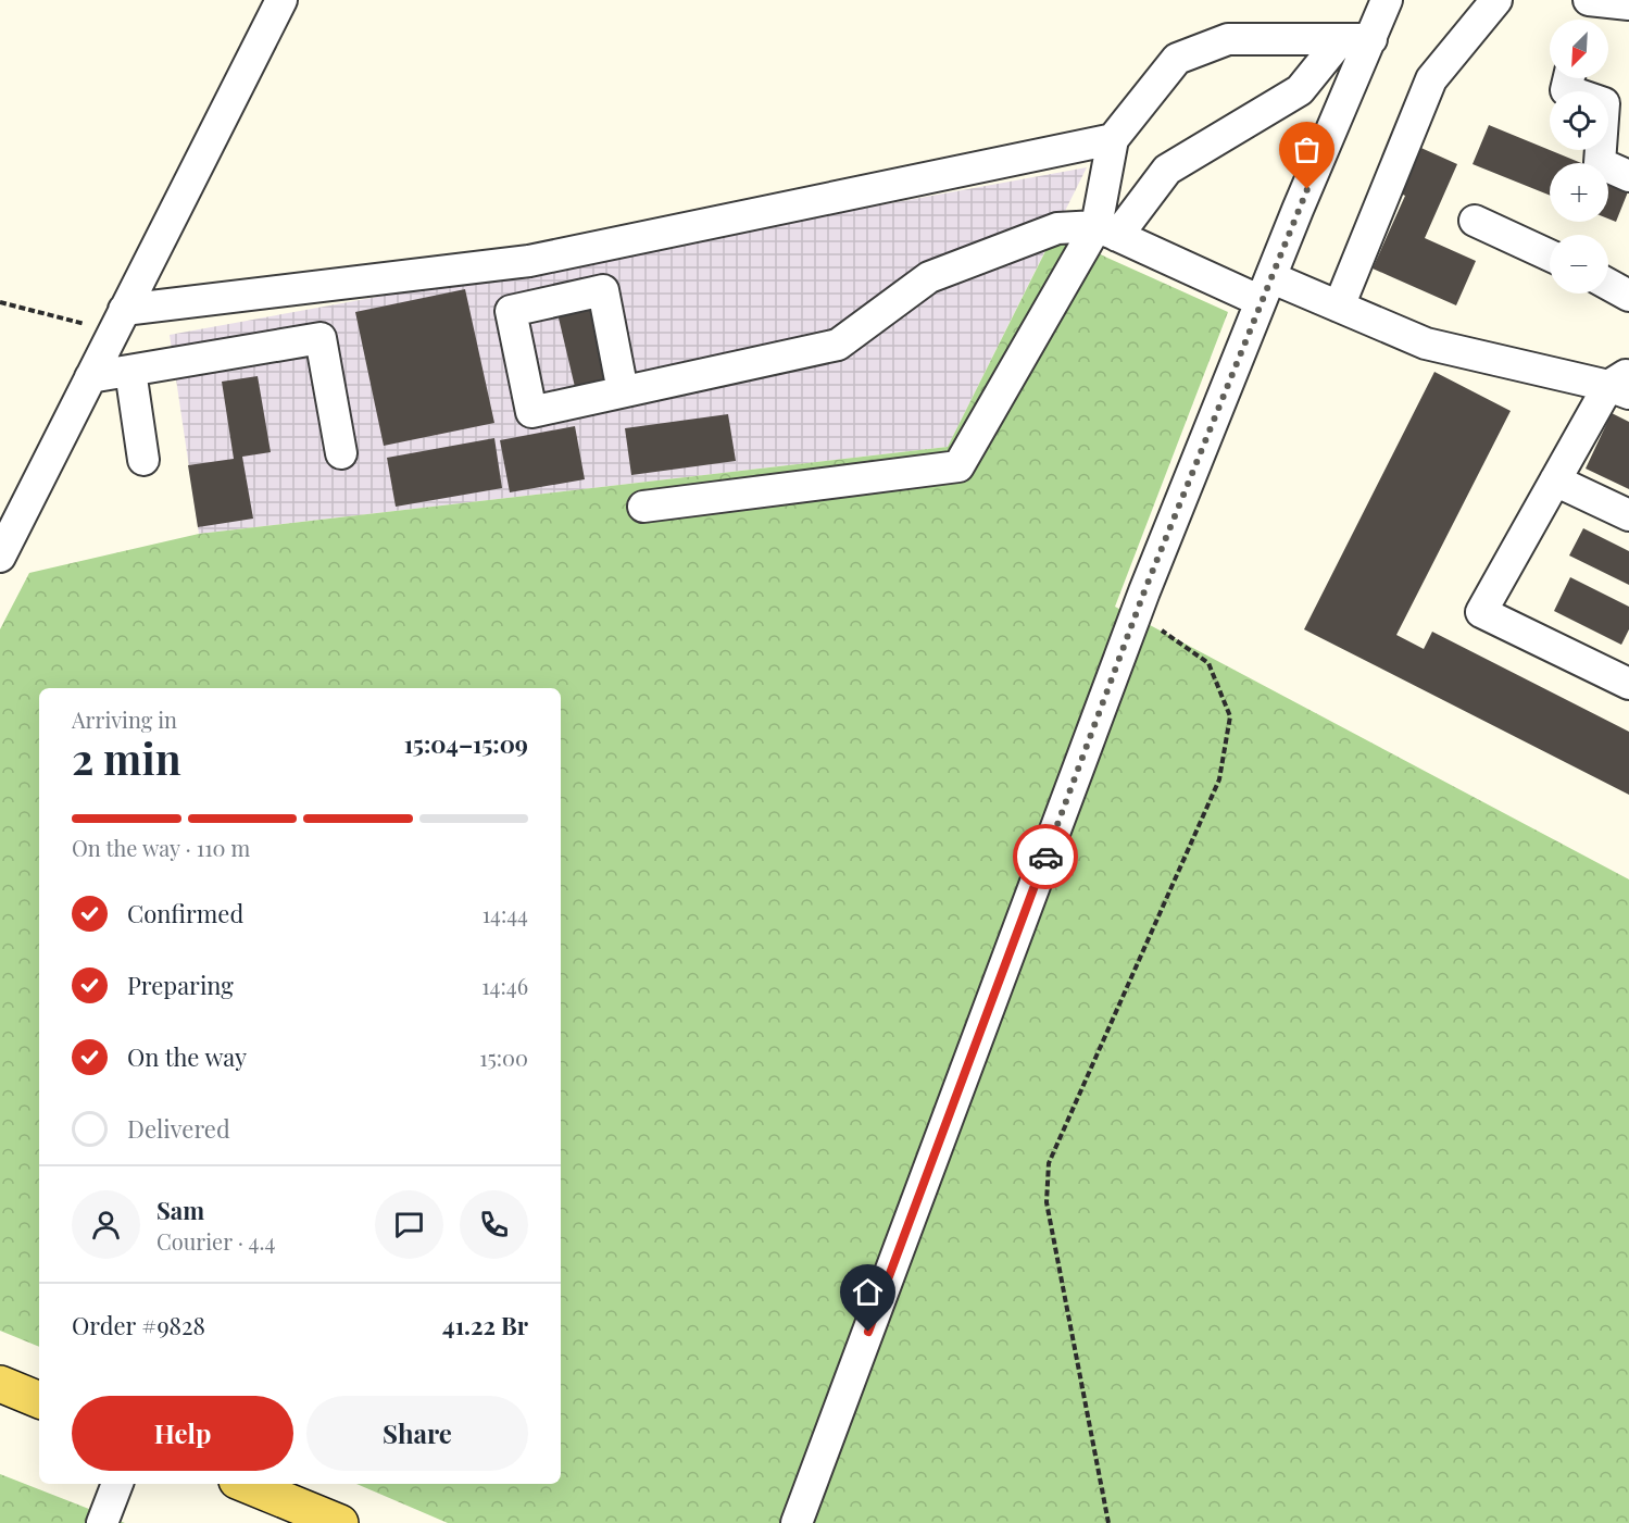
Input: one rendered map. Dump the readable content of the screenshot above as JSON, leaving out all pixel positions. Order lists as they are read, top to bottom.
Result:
{
  "north": "bottom left",
  "page": {
    "map_buttons": ["+", "−"],
    "heading": ["2 min", "Arriving in", "15:04–15:09"],
    "panel": [
      "Sam",
      "Courier · 4.4",
      "Order #9828",
      "41.22 Br"
    ],
    "bar": "On the way · 110 m",
    "list": [
      ["Confirmed", "14:44"],
      ["Preparing", "14:46"],
      ["On the way", "15:00"],
      "Delivered"
    ],
    "buttons": ["Help", "Share"]
  }
}
